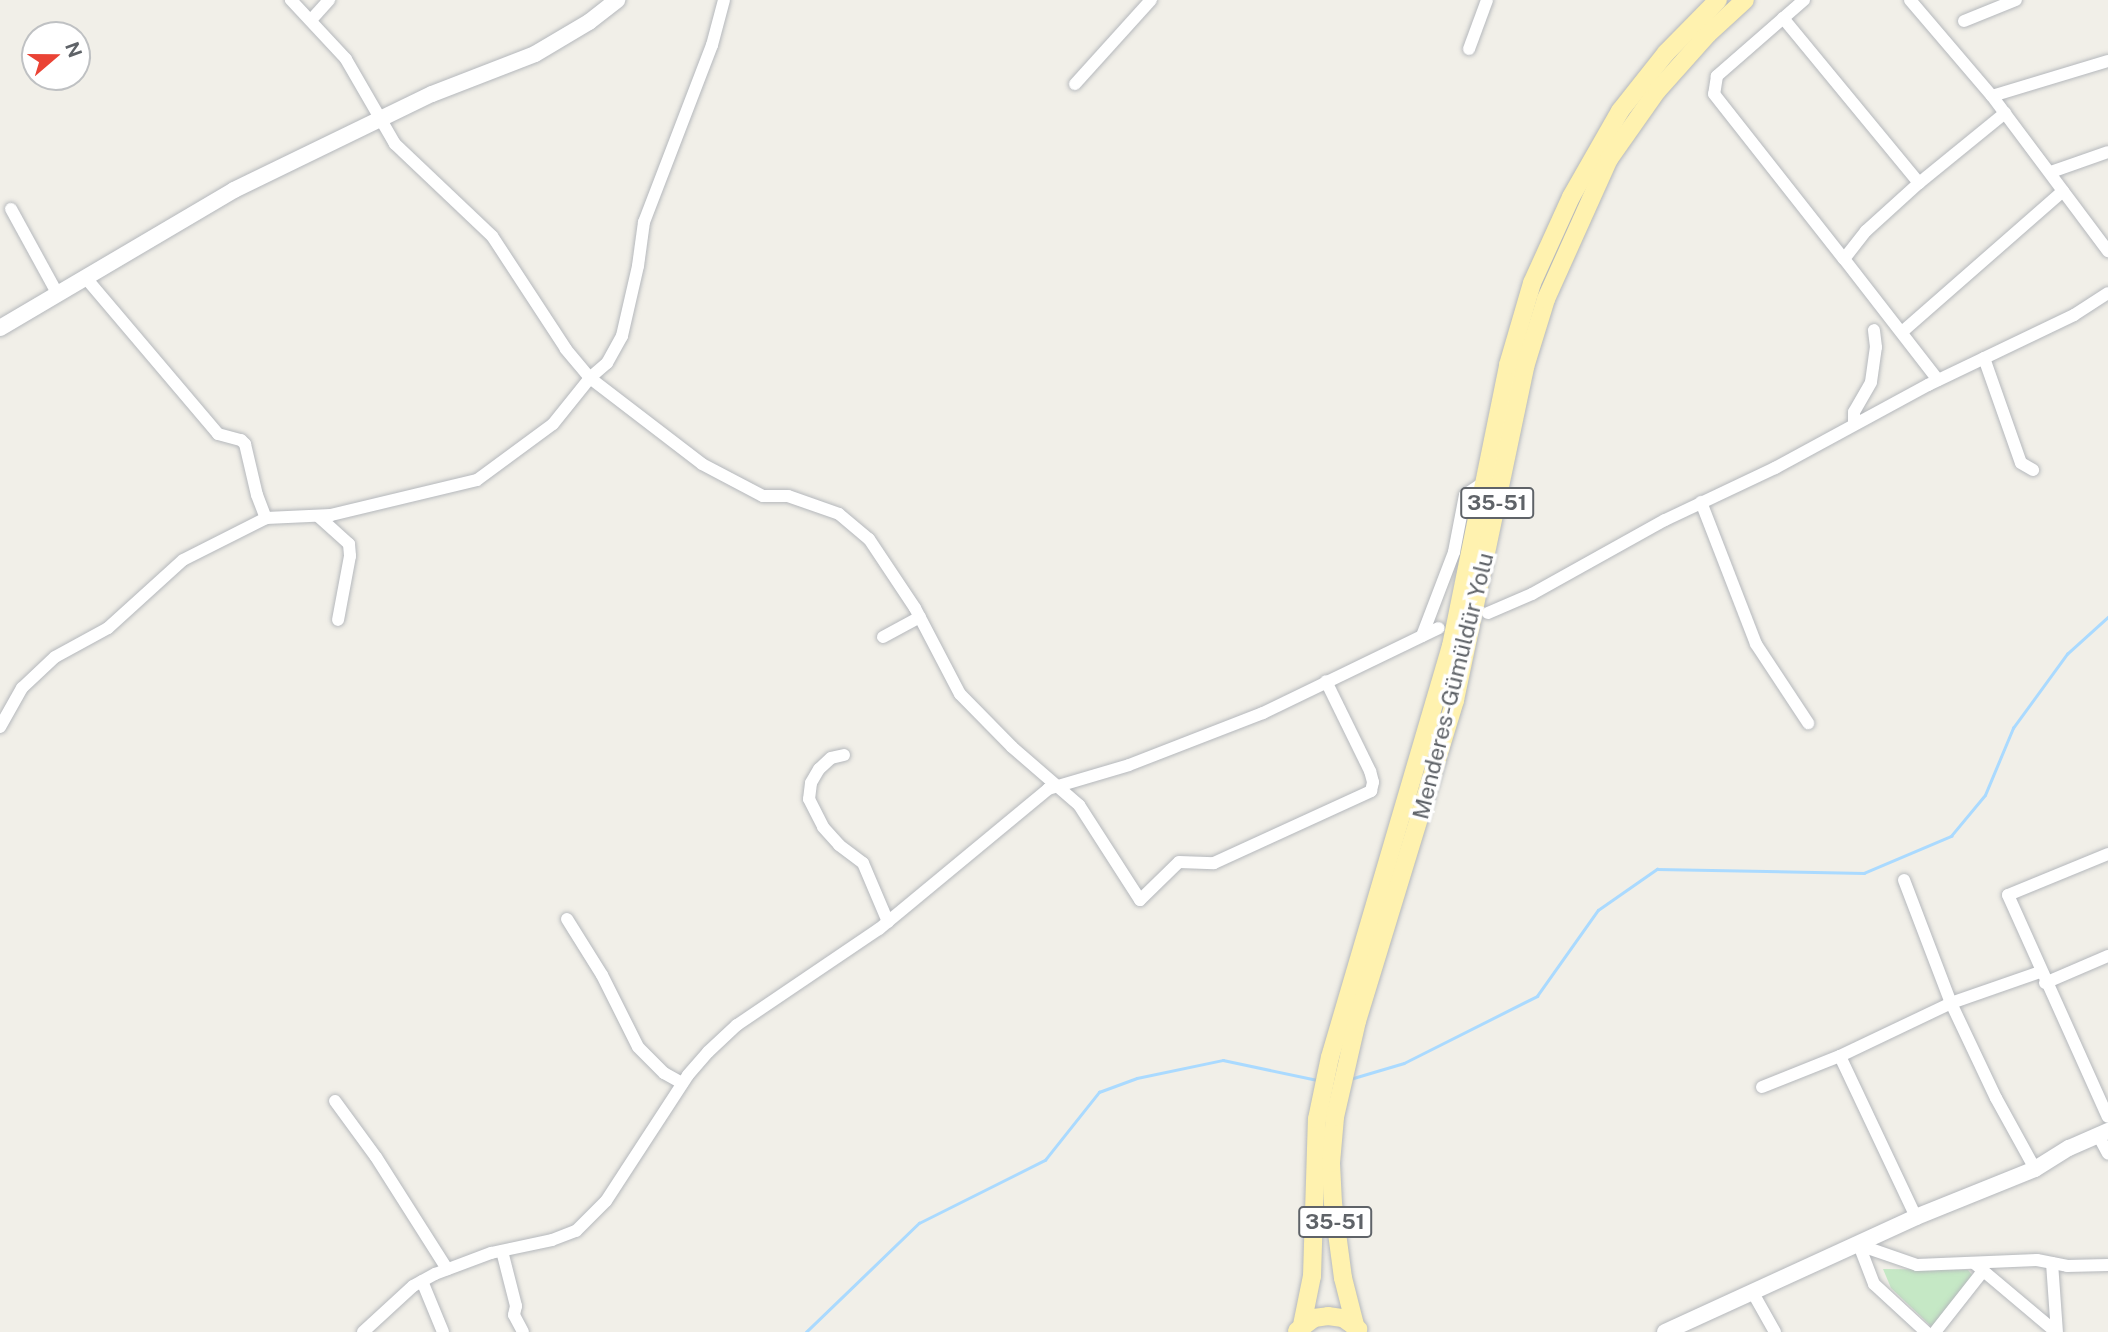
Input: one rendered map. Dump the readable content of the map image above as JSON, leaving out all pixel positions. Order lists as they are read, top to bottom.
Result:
{
  "streets": {
    "main road": ["35-51", "Menderes-Gümüldür Yolu"]
  },
  "crossings": [
    ["35-51", "Menderes-Gümüldür Yolu"]
  ],
  "north": "right"
}
